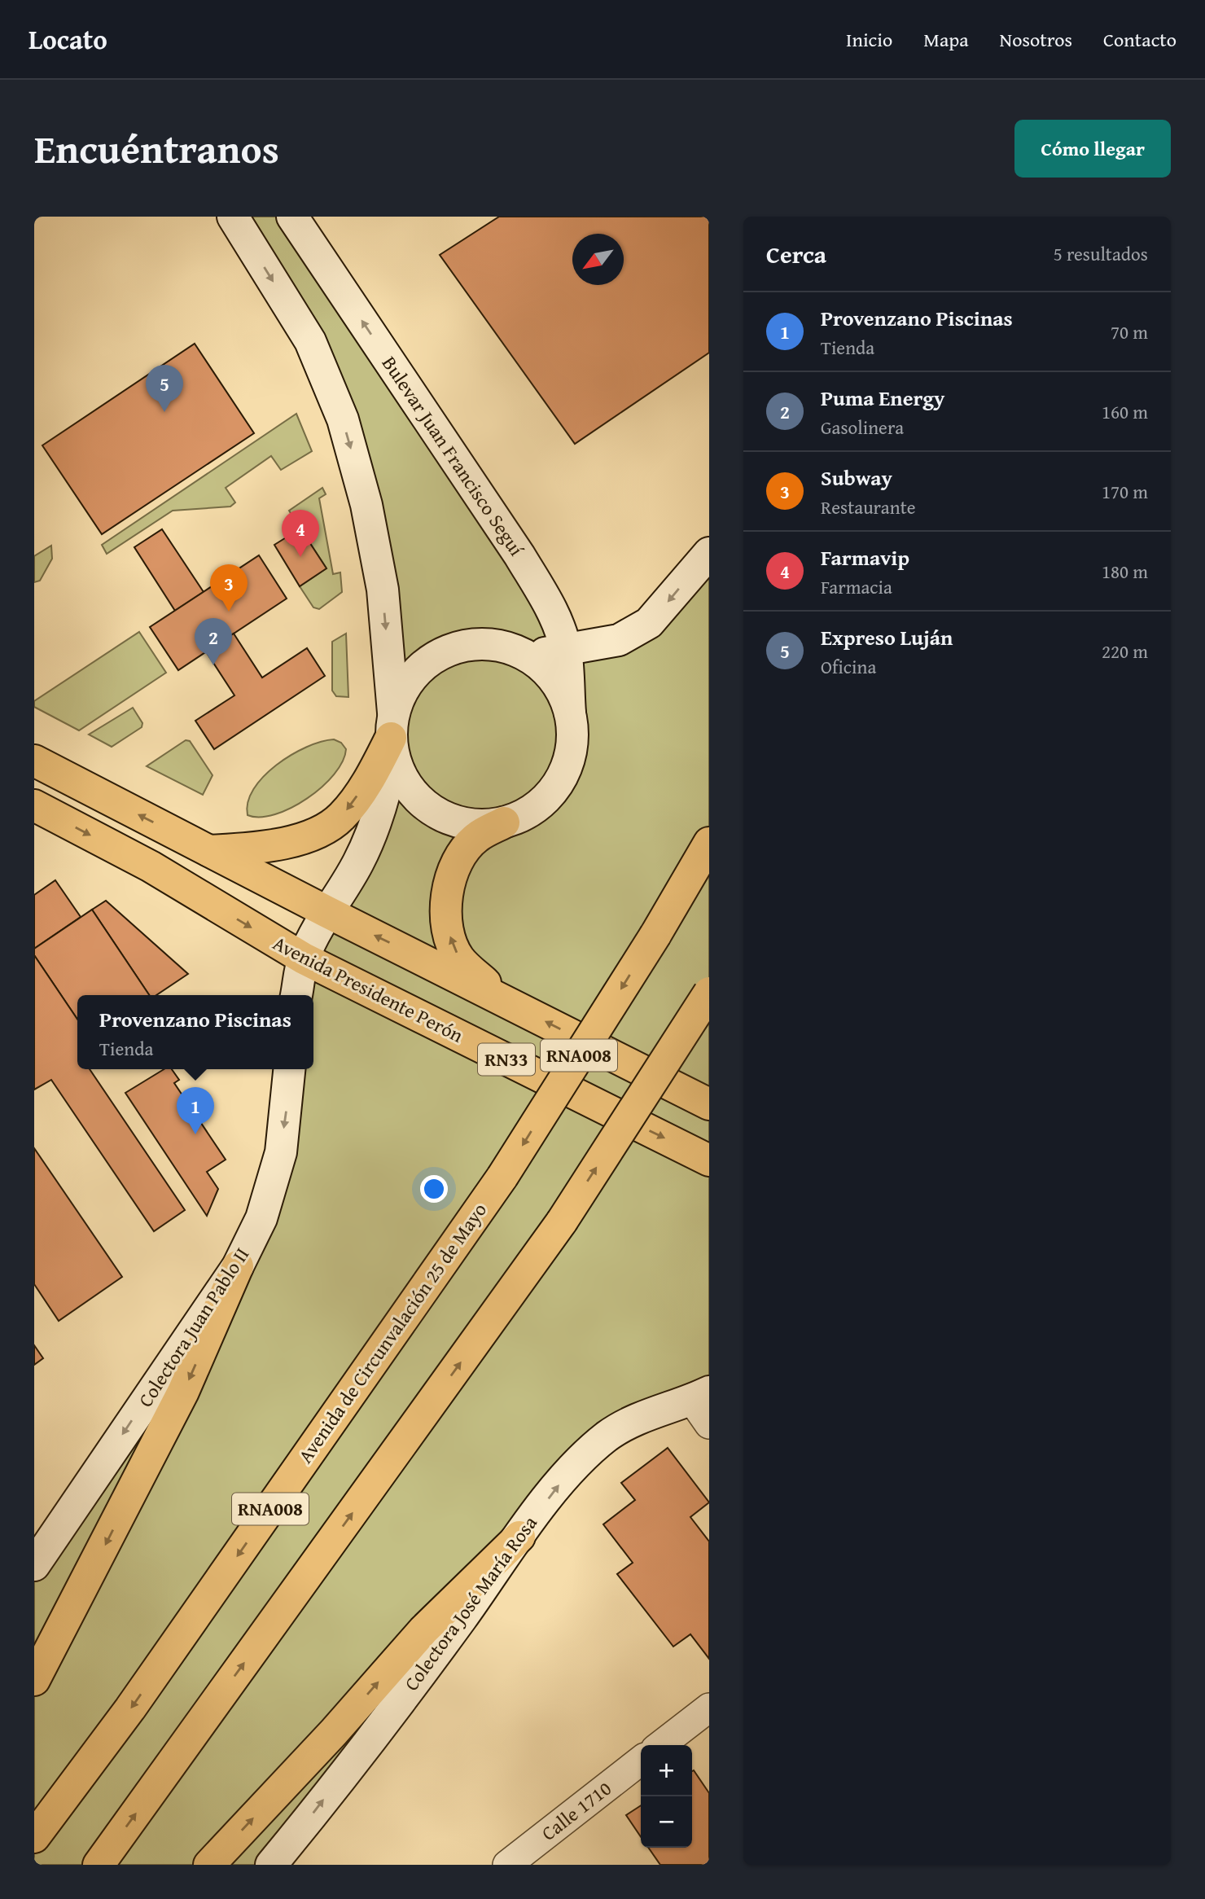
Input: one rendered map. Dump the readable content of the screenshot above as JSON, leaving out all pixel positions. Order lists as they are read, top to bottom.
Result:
{
  "streets": {
    "main road": [
      "Bulevar Juan Francisco Seguí",
      "Avenida Presidente Perón",
      "RNA008",
      "RN33",
      "Colectora Juan Pablo II",
      "Avenida de Circunvalación 25 de Mayo",
      "Colectora José María Rosa"
    ],
    "street": ["Calle 1710"]
  },
  "north": "bottom left",
  "page": {
    "header": "Locato",
    "nav": [
      "Inicio",
      "Mapa",
      "Nosotros",
      "Contacto"
    ],
    "title": "Encuéntranos",
    "buttons": "Cómo llegar",
    "heading": ["Cerca", "5 resultados"],
    "list": [
      {
        "mark": "1",
        "name": "Provenzano Piscinas",
        "note": "Tienda",
        "value": "70 m"
      },
      {
        "mark": "2",
        "name": "Puma Energy",
        "note": "Gasolinera",
        "value": "160 m"
      },
      {
        "mark": "3",
        "name": "Subway",
        "note": "Restaurante",
        "value": "170 m"
      },
      {
        "mark": "4",
        "name": "Farmavip",
        "note": "Farmacia",
        "value": "180 m"
      },
      {
        "mark": "5",
        "name": "Expreso Luján",
        "note": "Oficina",
        "value": "220 m"
      }
    ],
    "pins": [
      "5",
      "4",
      "3",
      "2",
      "1"
    ],
    "popup": ["Provenzano Piscinas", "Tienda"],
    "map_buttons": ["+", "−"]
  }
}
